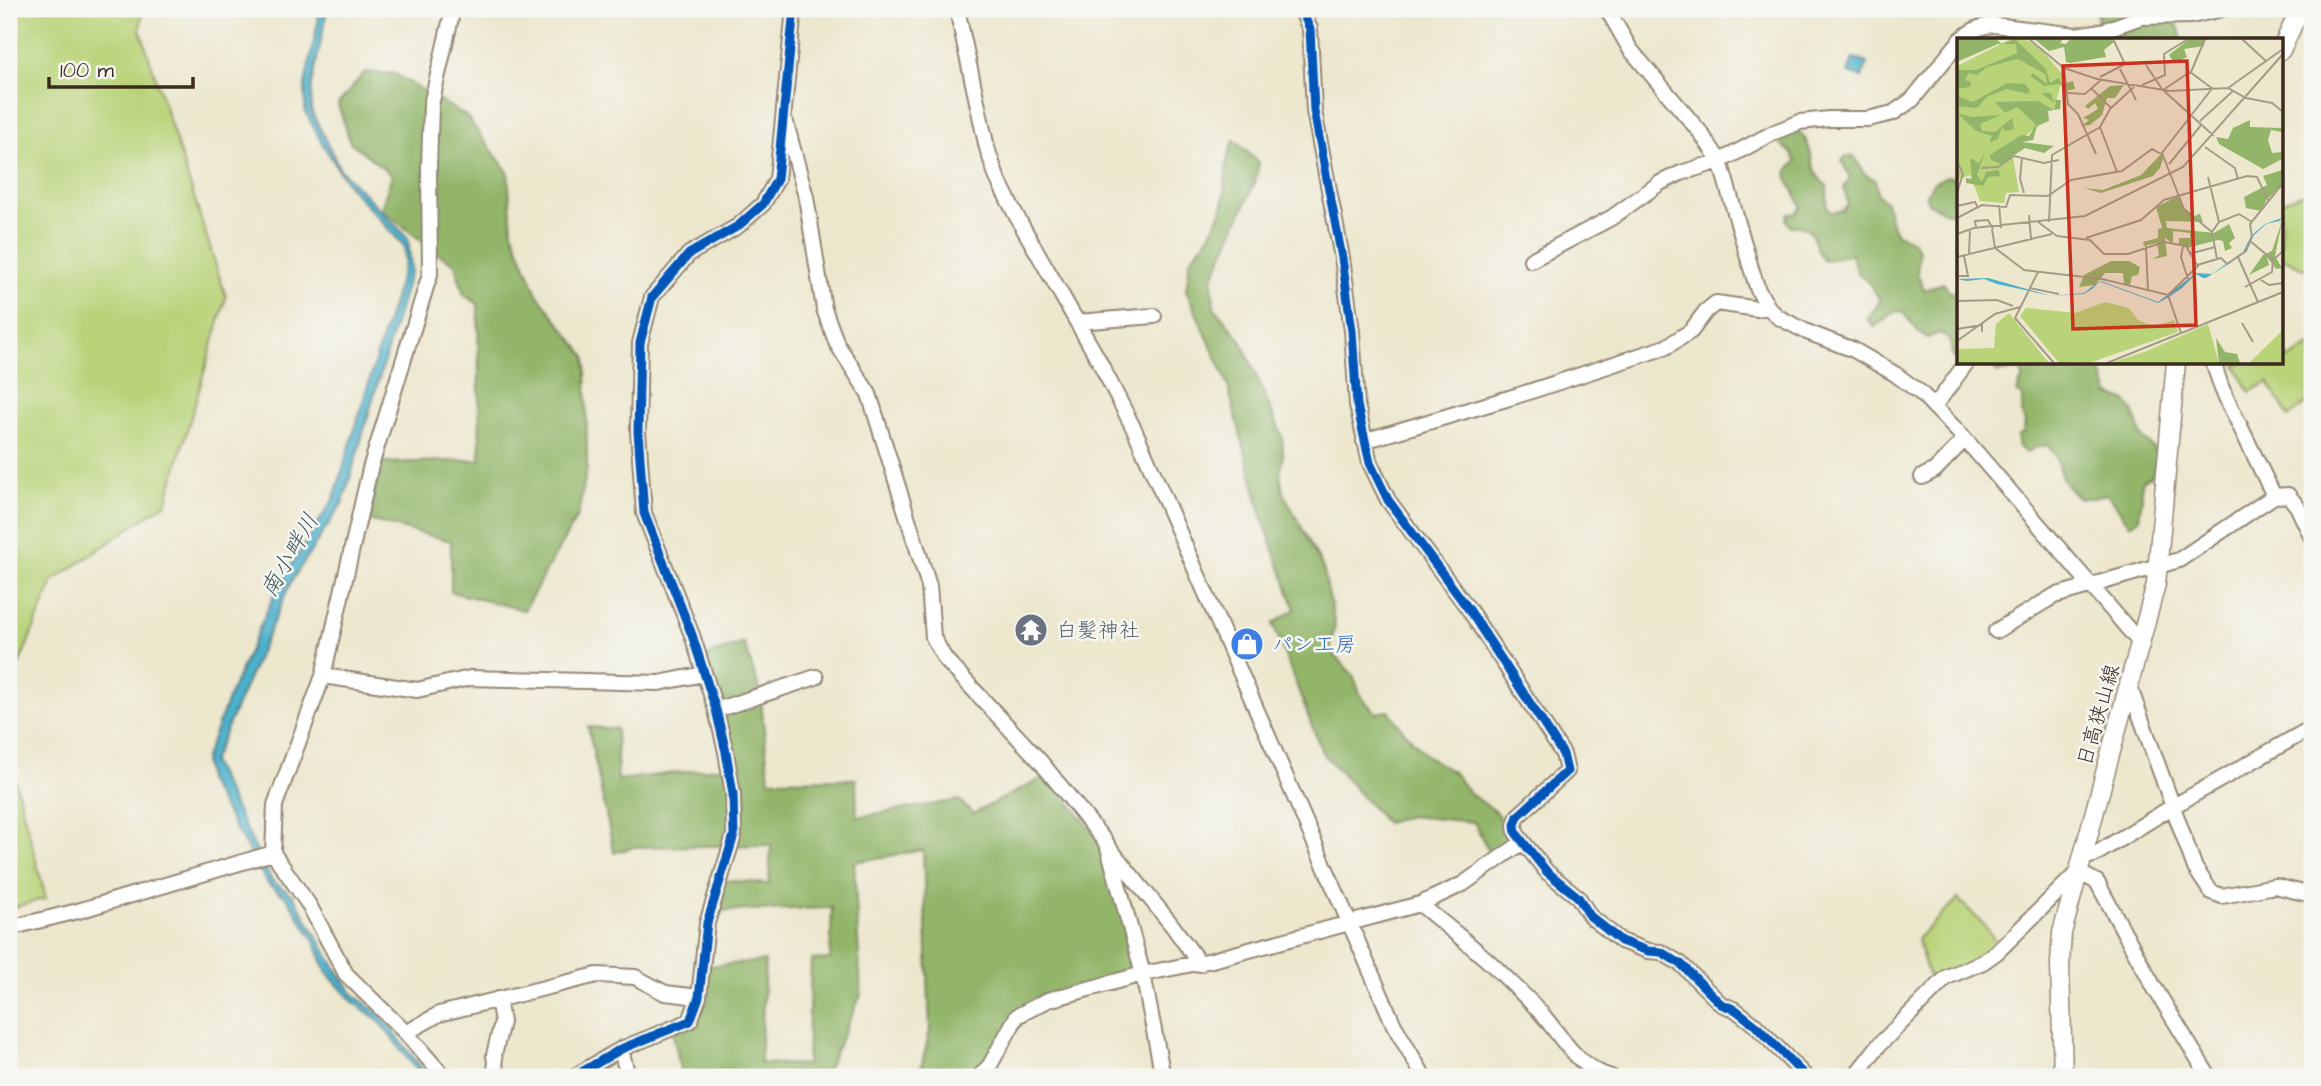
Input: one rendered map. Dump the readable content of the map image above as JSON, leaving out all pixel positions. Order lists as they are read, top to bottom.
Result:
{
  "streets": {
    "main road": ["日高狭山線"]
  },
  "water": ["南小畔川"],
  "places": {
    "temple": ["白髪神社"],
    "shop": ["パン工房"]
  },
  "scale_bar": "100 m"
}
